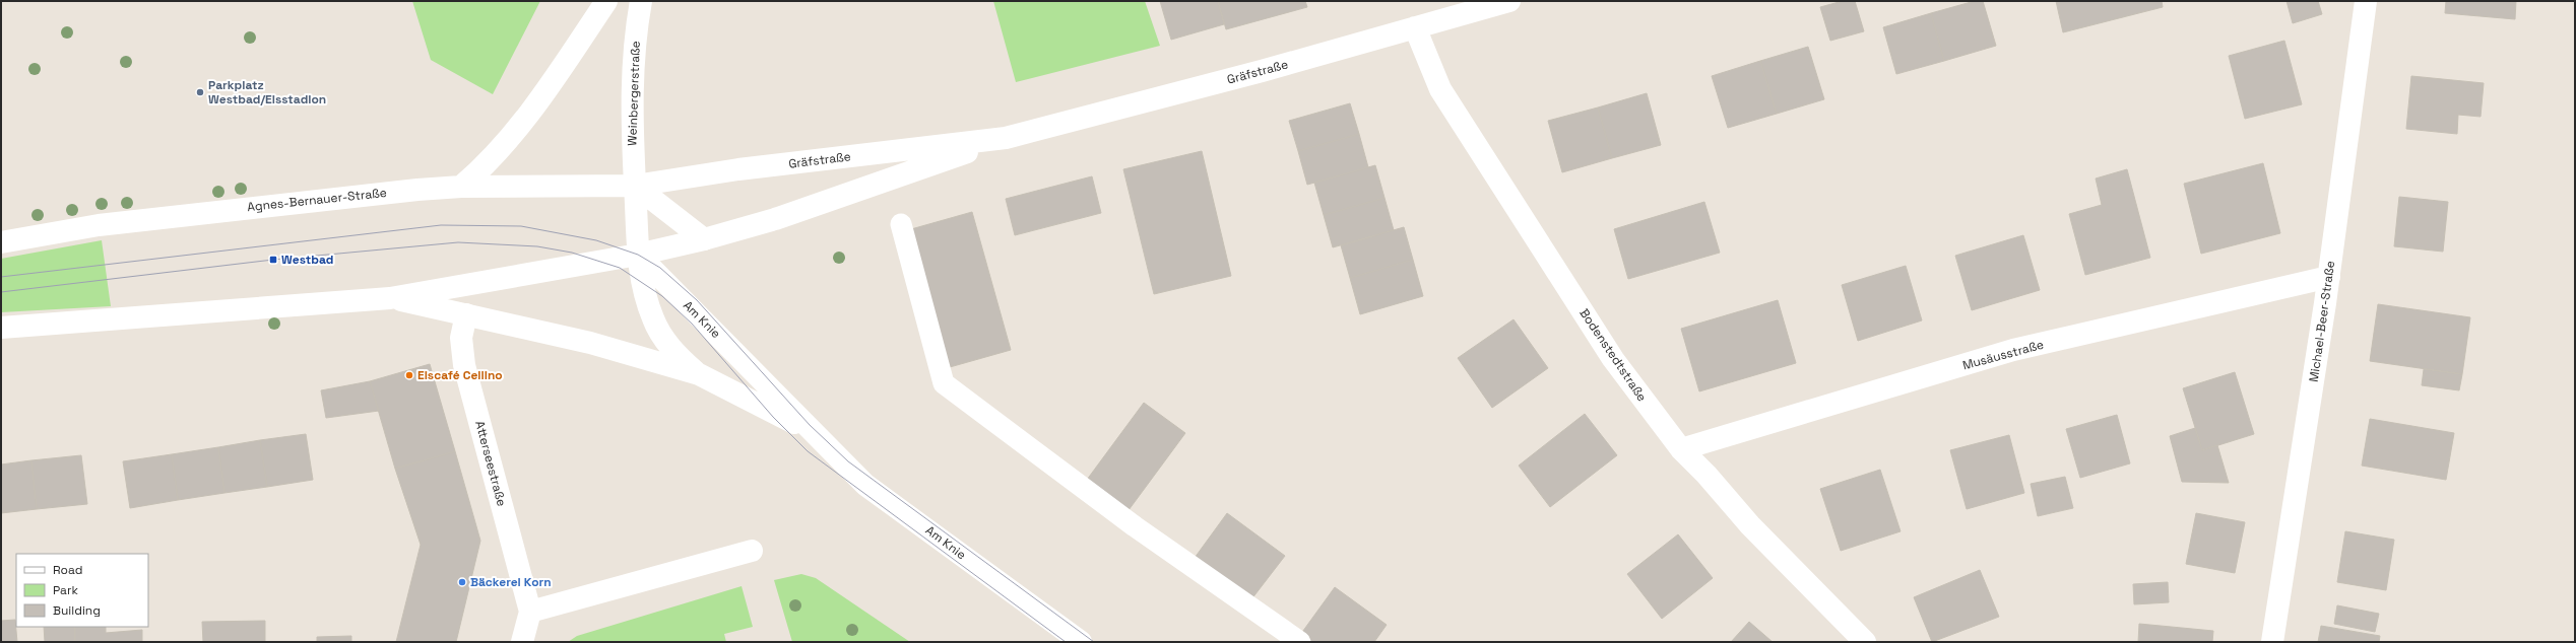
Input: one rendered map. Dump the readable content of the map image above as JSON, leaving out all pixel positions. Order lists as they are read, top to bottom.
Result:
{
  "streets": {
    "street": [
      "Gräfstraße",
      "Weinbergerstraße",
      "Agnes-Bernauer-Straße",
      "Am Knie",
      "Michael-Beer-Straße",
      "Bodenstedtstraße",
      "Musäusstraße",
      "Atterseestraße"
    ]
  },
  "crossings": [
    ["Gräfstraße", "Weinbergerstraße"],
    ["Gräfstraße", "Agnes-Bernauer-Straße"],
    ["Gräfstraße", "Am Knie"],
    ["Gräfstraße", "Bodenstedtstraße"],
    ["Weinbergerstraße", "Agnes-Bernauer-Straße"],
    ["Weinbergerstraße", "Am Knie"],
    ["Am Knie", "Atterseestraße"],
    ["Michael-Beer-Straße", "Musäusstraße"],
    ["Bodenstedtstraße", "Musäusstraße"]
  ],
  "places": {
    "other": ["Parkplatz Westbad/Eisstadion", "Eiscafé Cellino", "Bäckerei Korn"],
    "transit": ["Westbad"]
  },
  "legend": ["Road", "Park", "Building"]
}
